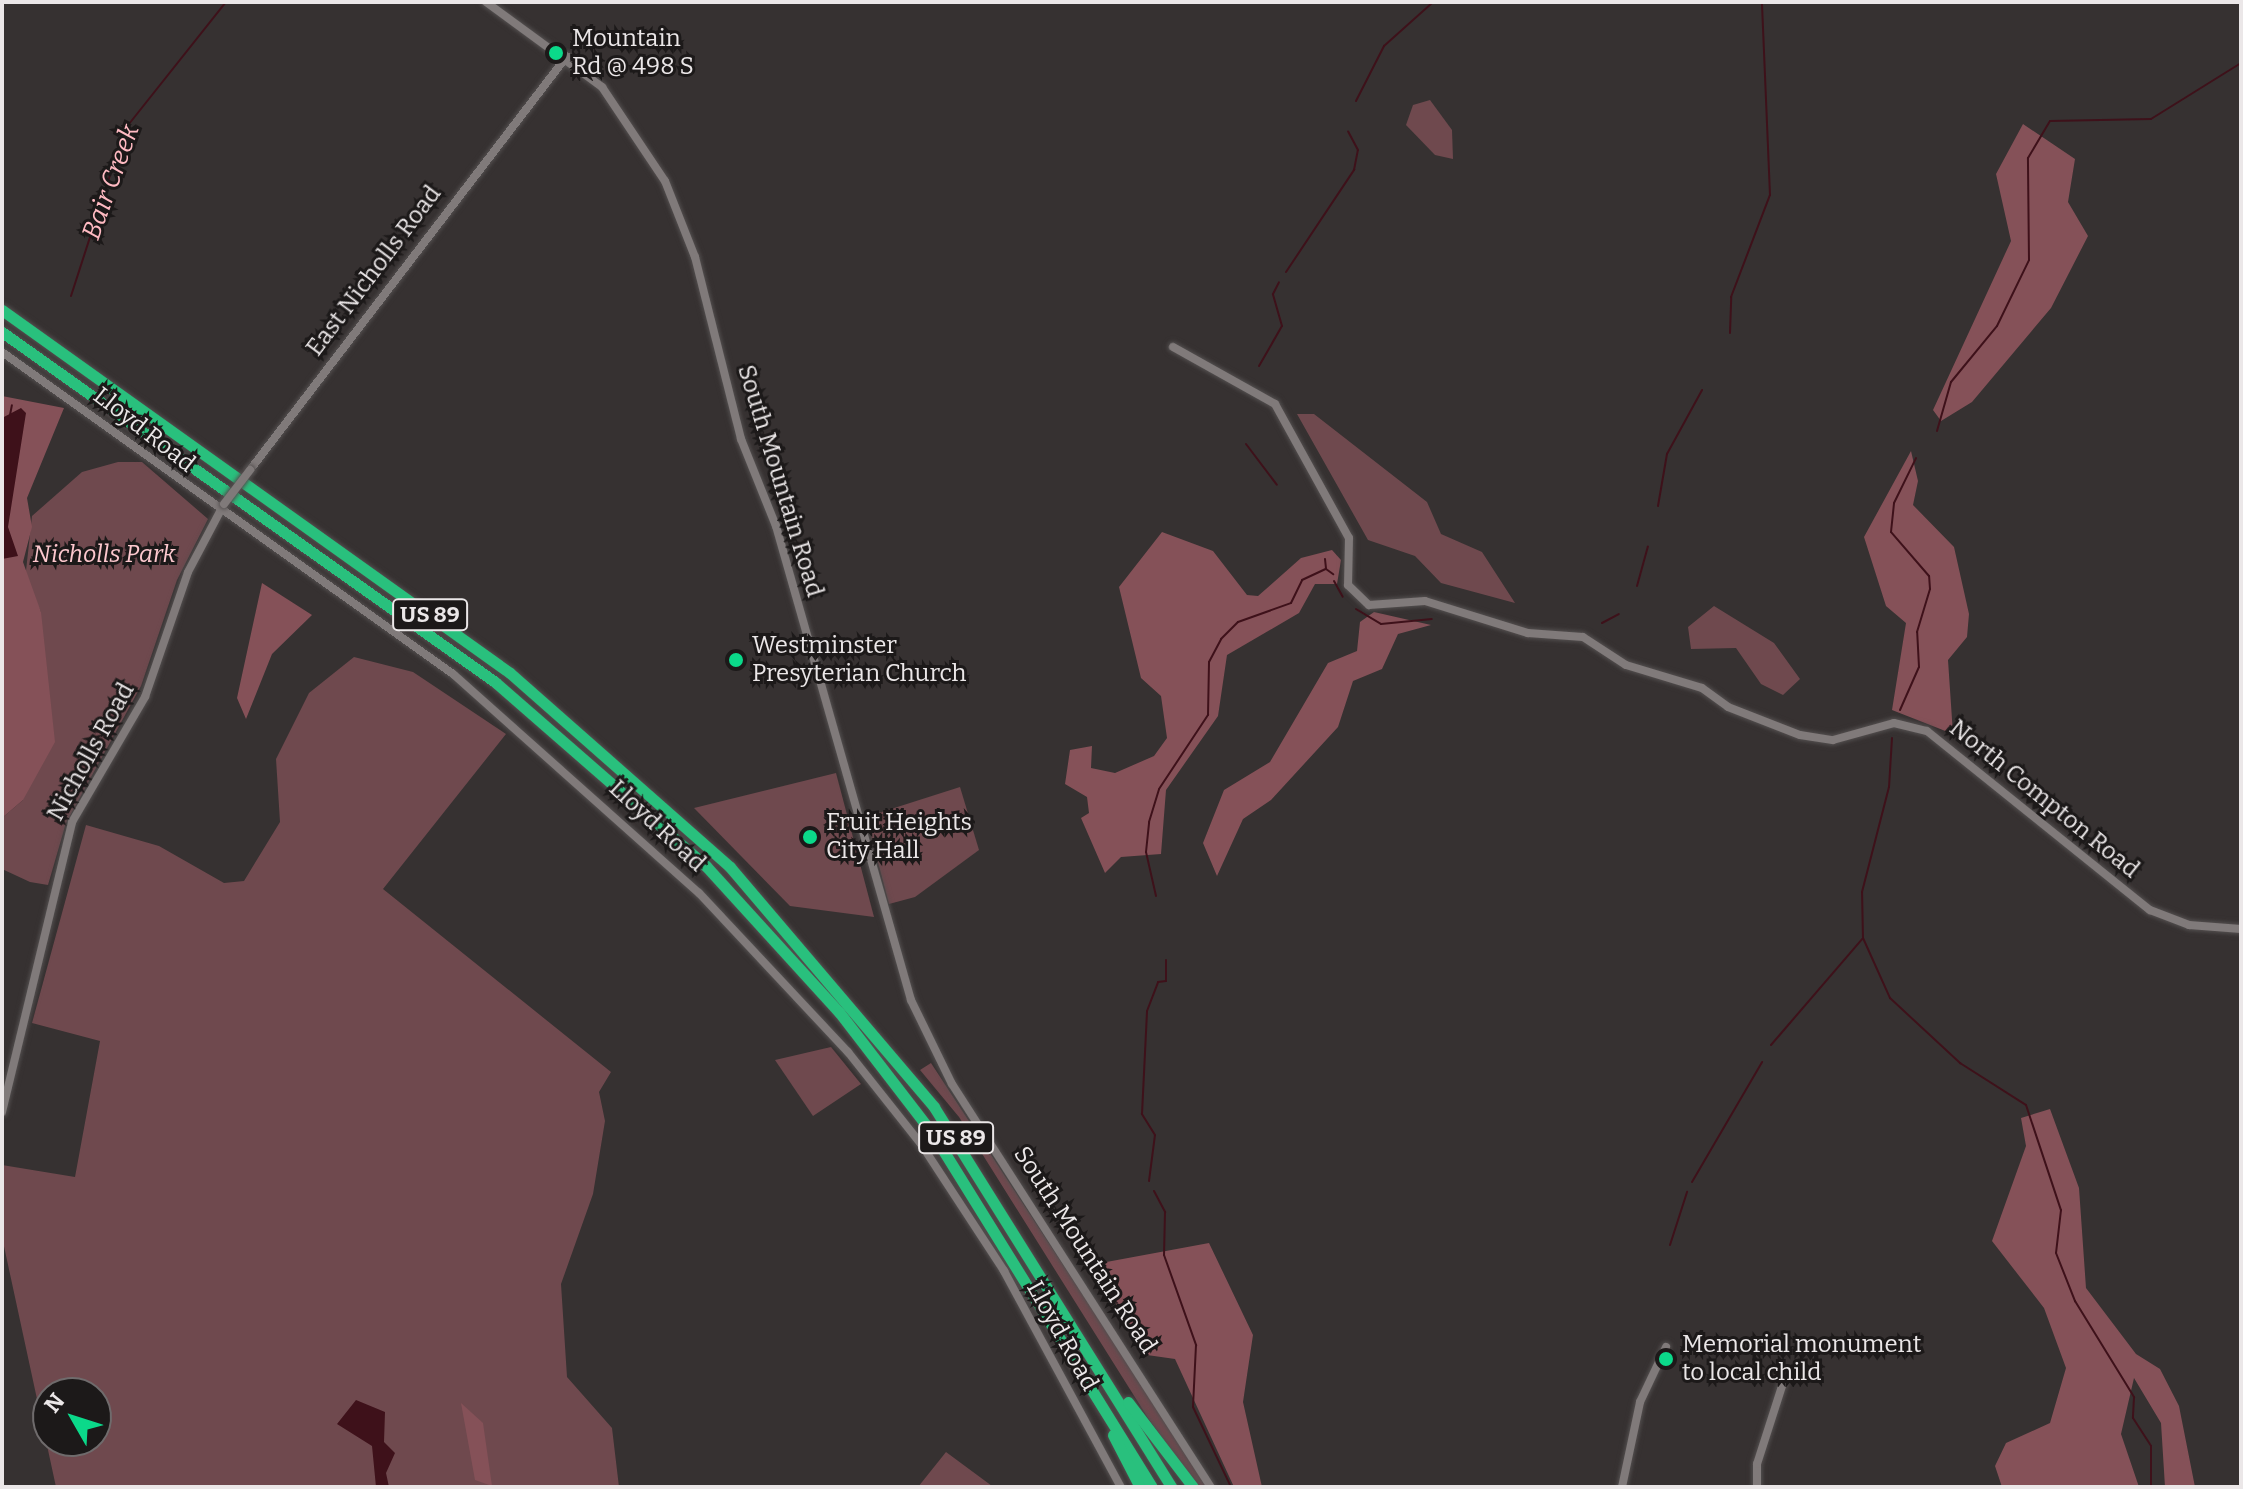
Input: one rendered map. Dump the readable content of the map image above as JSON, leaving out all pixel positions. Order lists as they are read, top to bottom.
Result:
{
  "streets": {
    "highway": ["US 89"],
    "street": [
      "East Nicholls Road",
      "Lloyd Road",
      "South Mountain Road",
      "Nicholls Road",
      "North Compton Road"
    ]
  },
  "crossings": [
    ["East Nicholls Road", "Lloyd Road"],
    ["East Nicholls Road", "South Mountain Road"],
    ["East Nicholls Road", "Nicholls Road"],
    ["Lloyd Road", "Nicholls Road"]
  ],
  "water": ["Bair Creek"],
  "parks": ["Nicholls Park"],
  "places": [
    "Mountain Rd @ 498 S",
    "Westminster Presyterian Church",
    "Fruit Heights City Hall",
    "Memorial monument to local child"
  ],
  "north": "top left"
}
